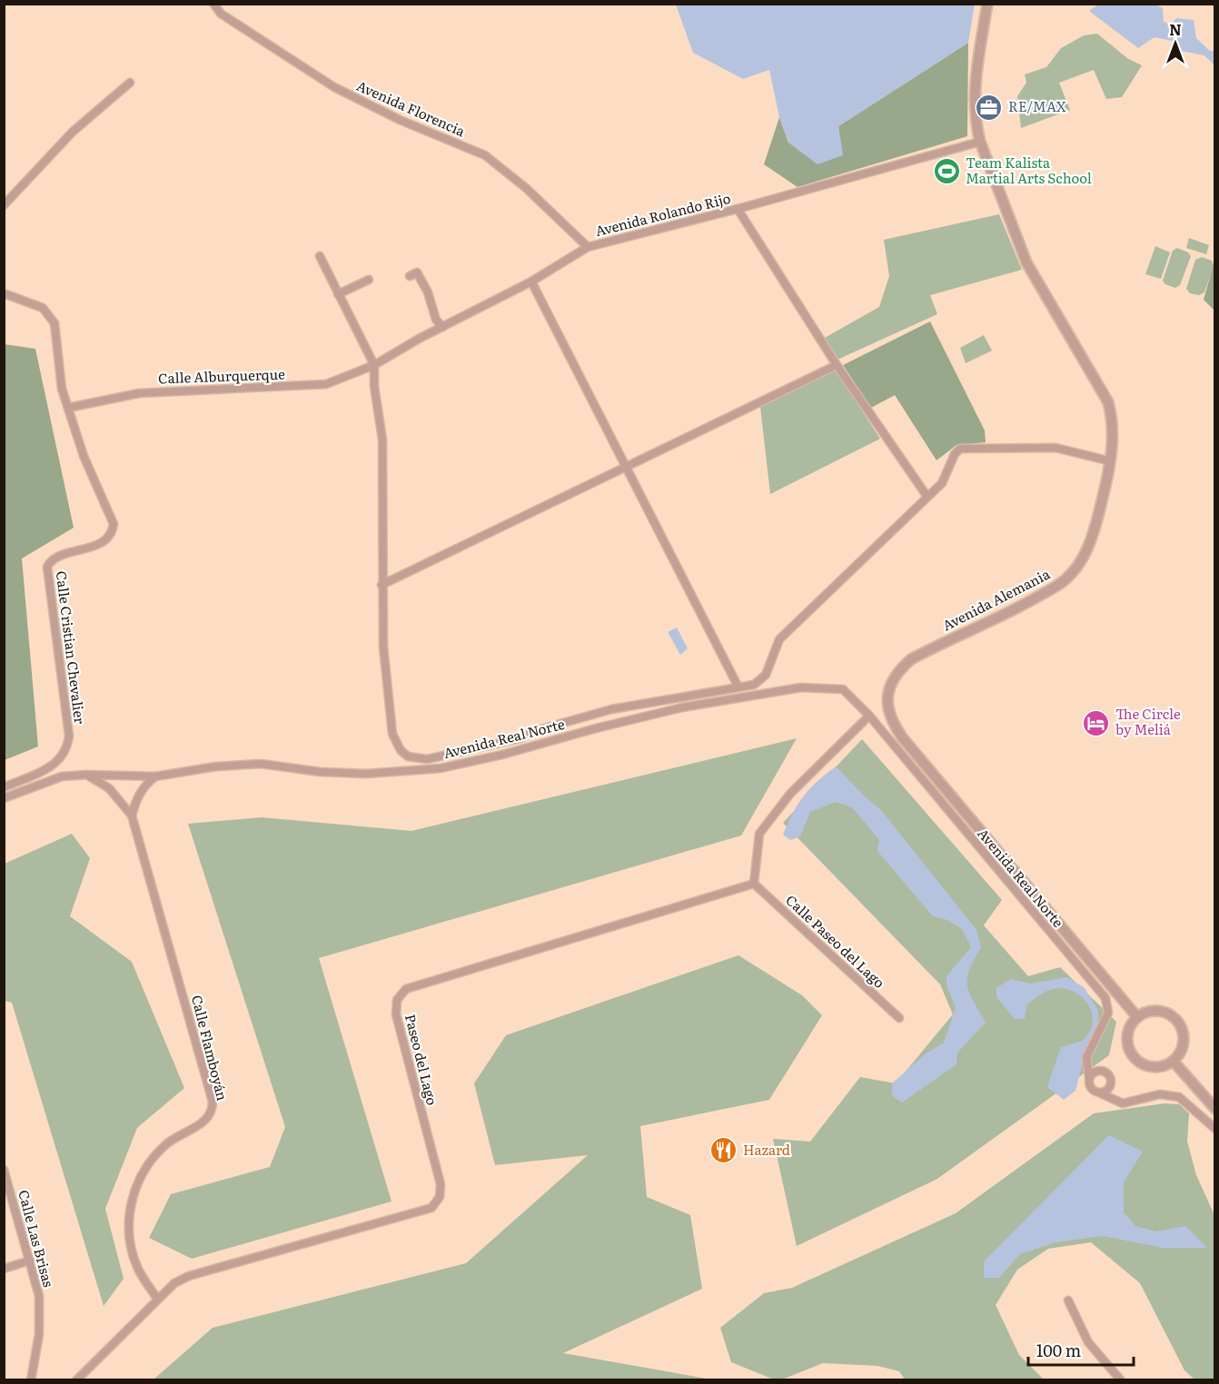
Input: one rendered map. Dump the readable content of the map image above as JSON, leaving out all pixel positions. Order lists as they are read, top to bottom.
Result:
{
  "streets": {
    "street": [
      "Avenida Florencia",
      "Avenida Rolando Rijo",
      "Calle Alburquerque",
      "Avenida Alemania",
      "Calle Cristian Chevalier",
      "Avenida Real Norte",
      "Calle Paseo del Lago",
      "Calle Flamboyán",
      "Paseo del Lago",
      "Calle Las Brisas"
    ]
  },
  "crossings": [
    ["Avenida Florencia", "Avenida Rolando Rijo"],
    ["Avenida Rolando Rijo", "Calle Alburquerque"],
    ["Avenida Rolando Rijo", "Avenida Alemania"],
    ["Calle Alburquerque", "Calle Cristian Chevalier"],
    ["Calle Paseo del Lago", "Paseo del Lago"],
    ["Calle Flamboyán", "Paseo del Lago"]
  ],
  "places": {
    "office": ["RE/MAX"],
    "sports": ["Team Kalista Martial Arts School"],
    "hotel": ["The Circle by Meliá"],
    "restaurant": ["Hazard"]
  },
  "scale_bar": "100 m",
  "north": "top"
}
